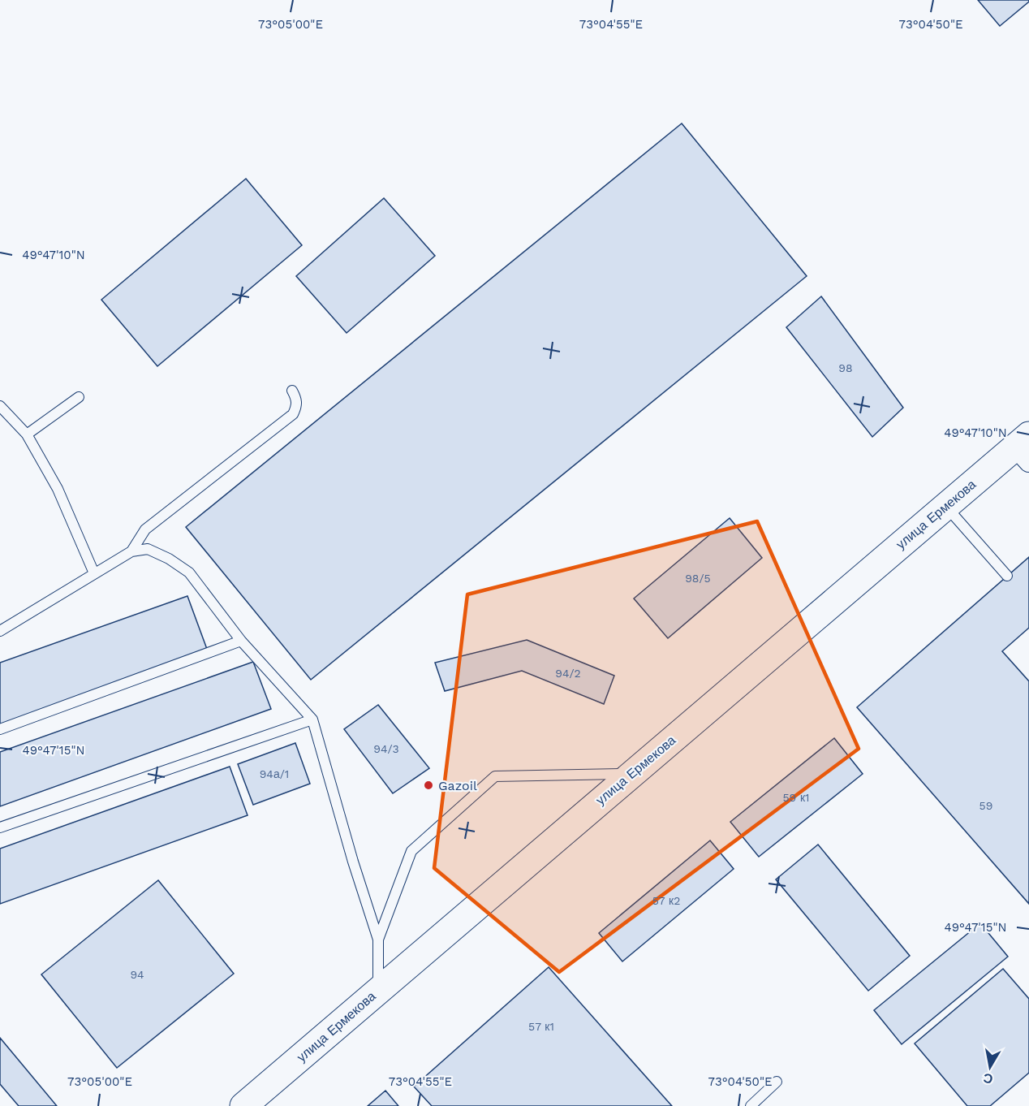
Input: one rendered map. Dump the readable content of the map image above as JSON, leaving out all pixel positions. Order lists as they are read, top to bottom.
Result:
{
  "streets": {
    "main road": ["улица Ермекова"]
  },
  "places": ["Gazoil"],
  "house_numbers": [
    "98",
    "98/5",
    "94/2",
    "94/3",
    "94а/1",
    "59 к1",
    "59",
    "57 к2",
    "94",
    "57 к1"
  ],
  "north": "bottom",
  "coordinates": [
    "73°05'00\"E",
    "73°04'55\"E",
    "73°04'50\"E",
    "49°47'10\"N",
    "49°47'15\"N"
  ]
}
